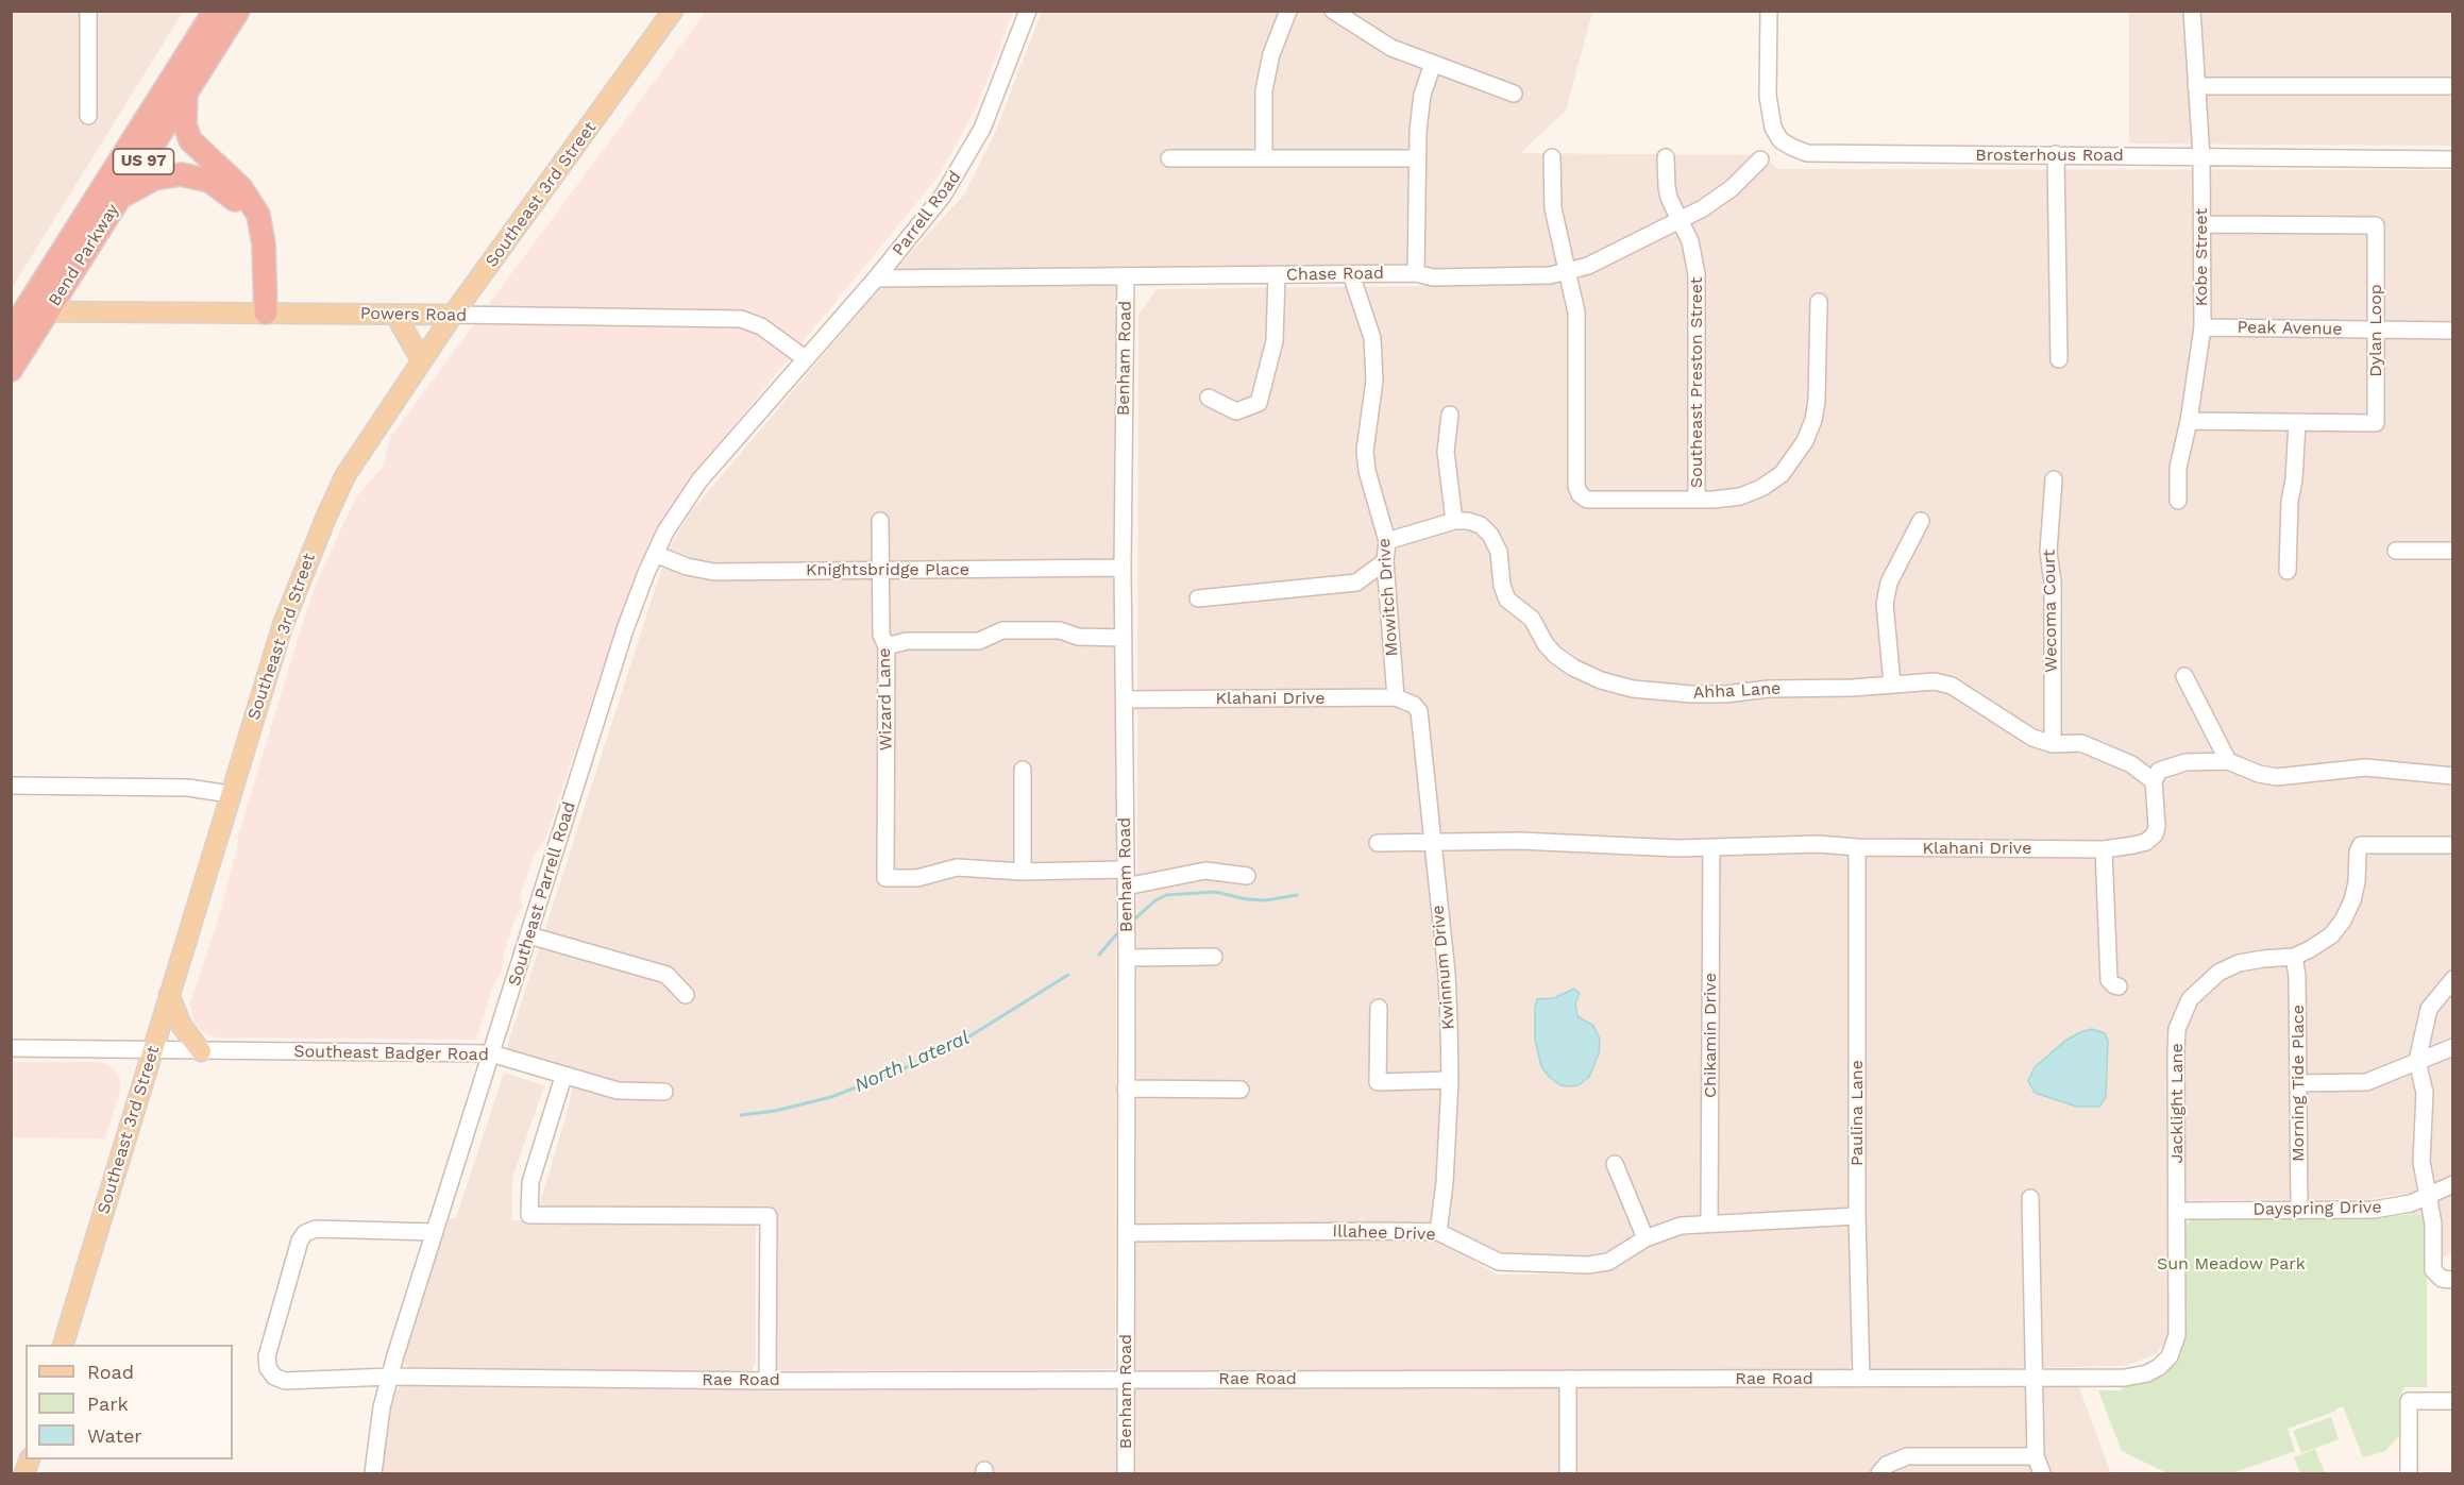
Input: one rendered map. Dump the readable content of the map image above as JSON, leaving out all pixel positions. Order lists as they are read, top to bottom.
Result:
{
  "streets": {
    "highway": ["US 97", "Bend Parkway"],
    "main road": ["Southeast 3rd Street", "Powers Road"],
    "street": [
      "Brosterhous Road",
      "Parrell Road",
      "Kobe Street",
      "Chase Road",
      "Peak Avenue",
      "Dylan Loop",
      "Benham Road",
      "Southeast Preston Street",
      "Knightsbridge Place",
      "Mowitch Drive",
      "Wecoma Court",
      "Ahha Lane",
      "Klahani Drive",
      "Wizard Lane",
      "Southeast Parrell Road",
      "Kwinnum Drive",
      "Chikamin Drive",
      "Southeast Badger Road",
      "Morning Tide Place",
      "Jacklight Lane",
      "Paulina Lane",
      "Dayspring Drive",
      "Illahee Drive",
      "Rae Road"
    ]
  },
  "crossings": [
    ["Brosterhous Road", "Kobe Street"],
    ["Southeast 3rd Street", "Powers Road"],
    ["Southeast 3rd Street", "Southeast Badger Road"],
    ["Parrell Road", "Chase Road"],
    ["Parrell Road", "Powers Road"],
    ["Parrell Road", "Southeast Parrell Road"],
    ["Bend Parkway", "Powers Road"],
    ["Kobe Street", "Peak Avenue"],
    ["Kobe Street", "Dylan Loop"],
    ["Chase Road", "Benham Road"],
    ["Chase Road", "Southeast Preston Street"],
    ["Chase Road", "Mowitch Drive"],
    ["Powers Road", "Southeast Parrell Road"],
    ["Peak Avenue", "Dylan Loop"],
    ["Benham Road", "Knightsbridge Place"],
    ["Benham Road", "Klahani Drive"],
    ["Benham Road", "Illahee Drive"],
    ["Benham Road", "Rae Road"],
    ["Knightsbridge Place", "Wizard Lane"],
    ["Knightsbridge Place", "Southeast Parrell Road"],
    ["Mowitch Drive", "Klahani Drive"],
    ["Wecoma Court", "Ahha Lane"],
    ["Ahha Lane", "Klahani Drive"],
    ["Klahani Drive", "Kwinnum Drive"],
    ["Klahani Drive", "Chikamin Drive"],
    ["Klahani Drive", "Paulina Lane"],
    ["Southeast Parrell Road", "Southeast Badger Road"],
    ["Southeast Parrell Road", "Rae Road"],
    ["Kwinnum Drive", "Illahee Drive"],
    ["Chikamin Drive", "Illahee Drive"],
    ["Morning Tide Place", "Jacklight Lane"],
    ["Morning Tide Place", "Dayspring Drive"],
    ["Jacklight Lane", "Dayspring Drive"],
    ["Jacklight Lane", "Rae Road"],
    ["Paulina Lane", "Illahee Drive"],
    ["Paulina Lane", "Rae Road"]
  ],
  "water": ["North Lateral"],
  "parks": ["Sun Meadow Park"],
  "legend": ["Road", "Park", "Water"]
}
